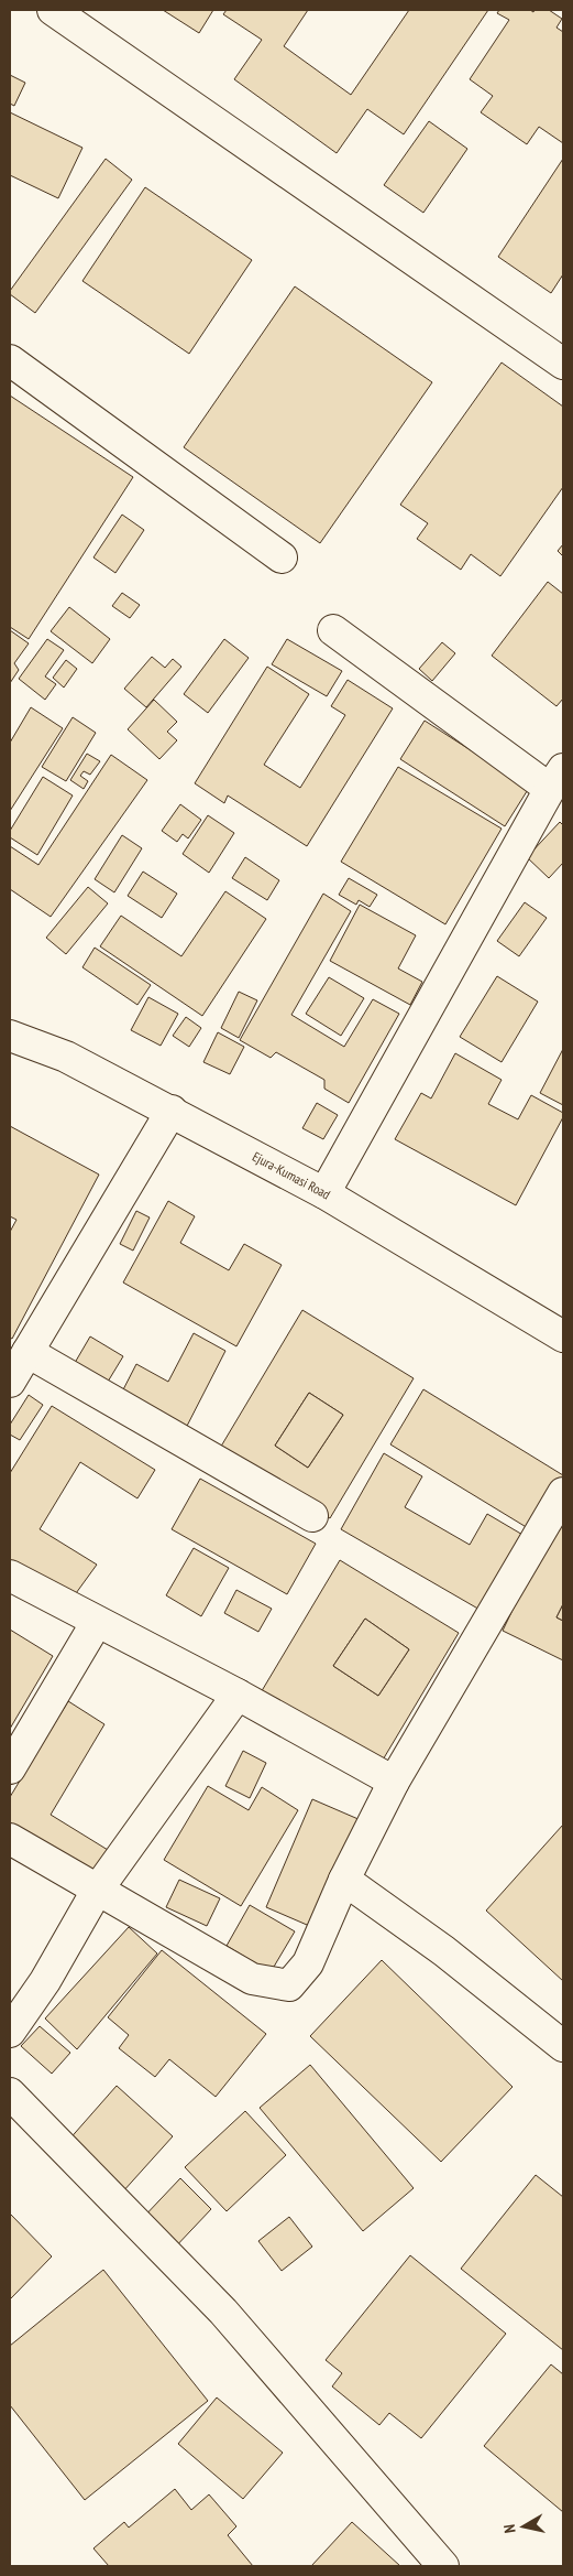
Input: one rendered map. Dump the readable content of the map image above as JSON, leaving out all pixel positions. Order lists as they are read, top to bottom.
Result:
{
  "streets": {
    "street": ["Ejura-Kumasi Road"]
  },
  "north": "left"
}
